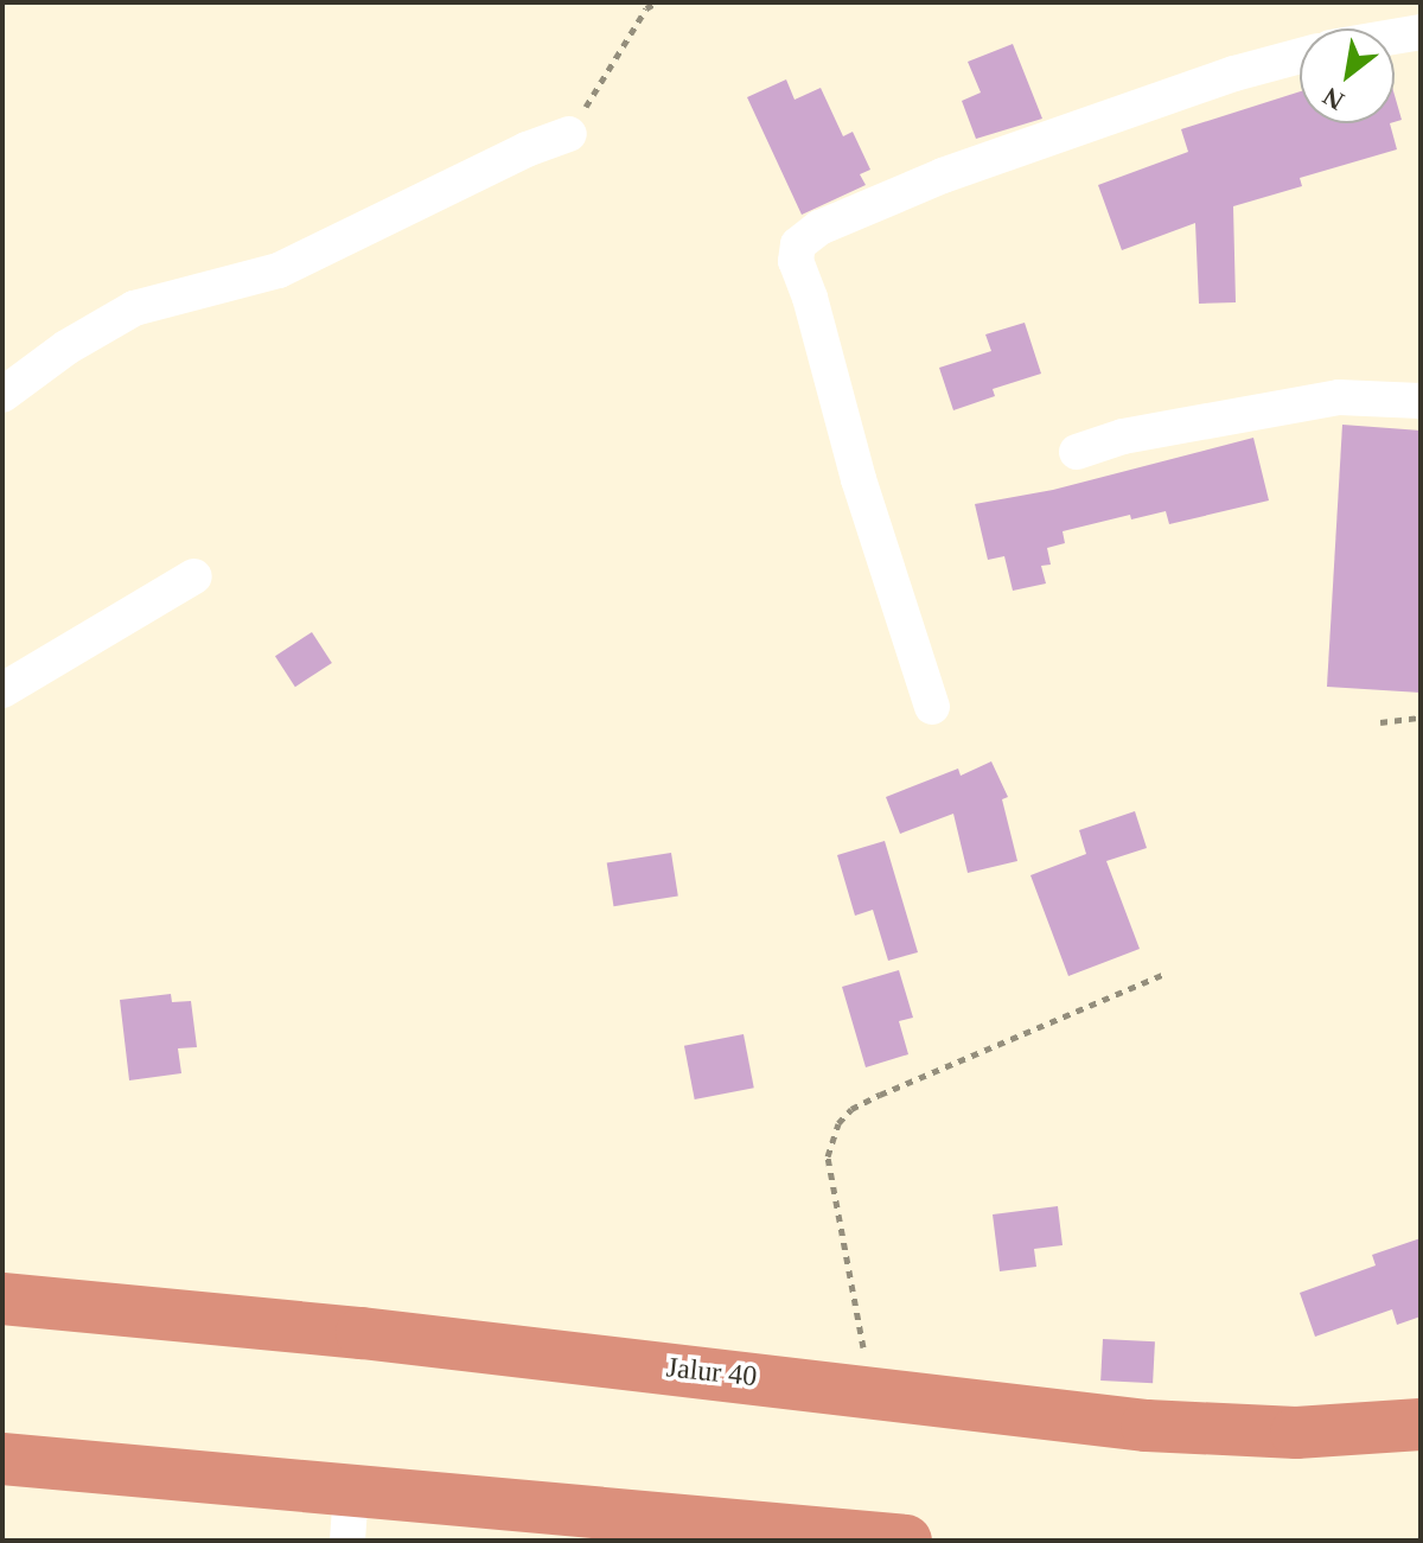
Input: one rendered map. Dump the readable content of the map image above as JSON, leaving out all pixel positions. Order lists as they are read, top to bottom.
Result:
{
  "streets": {
    "highway": ["Jalur 40"]
  },
  "north": "bottom left"
}
